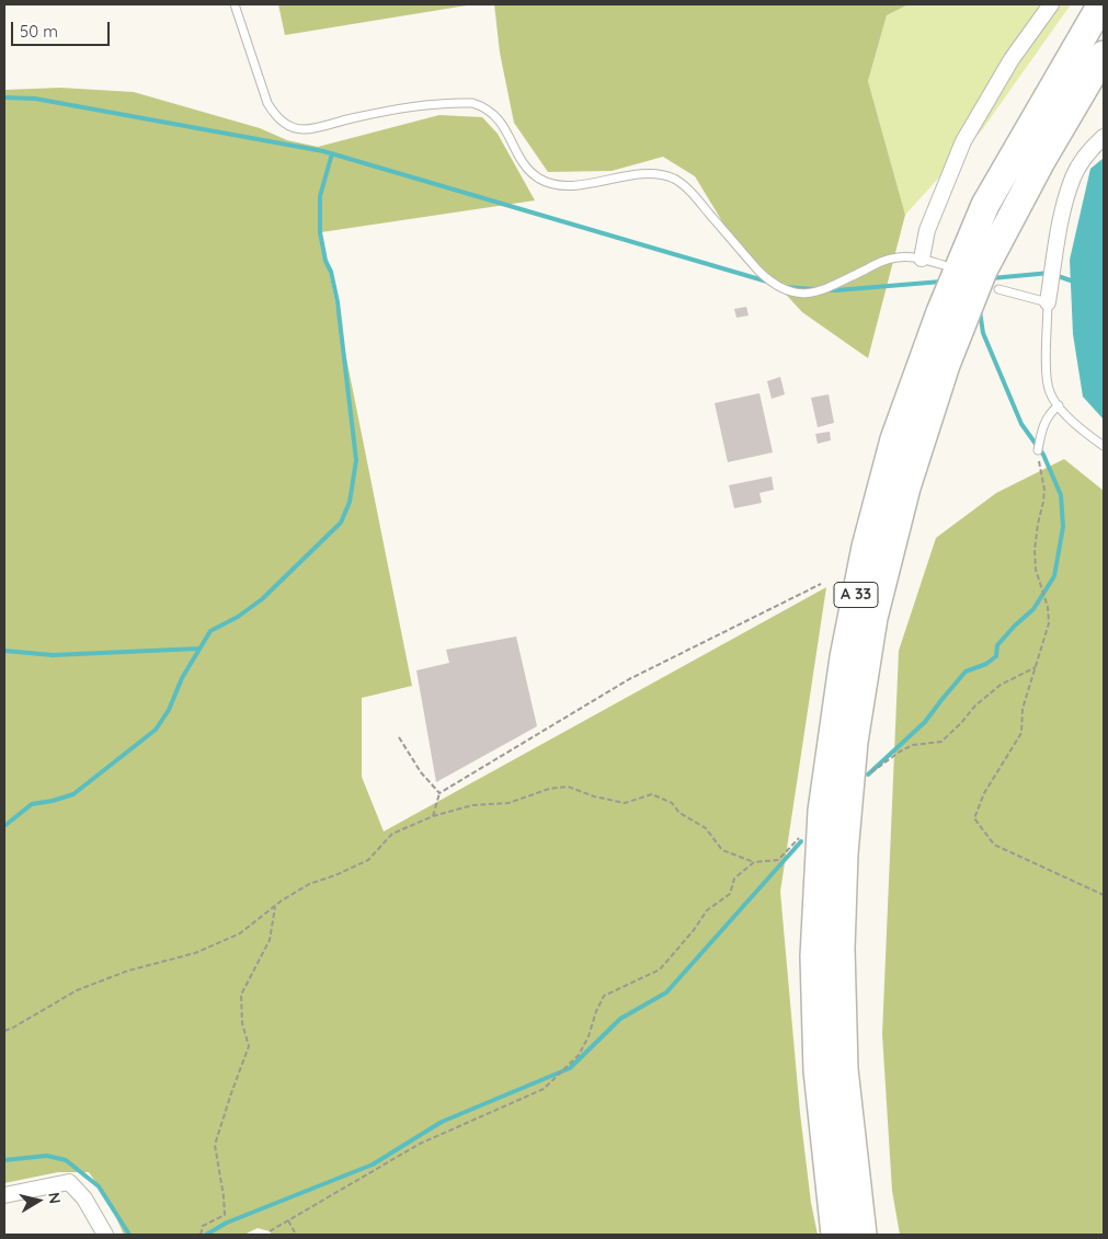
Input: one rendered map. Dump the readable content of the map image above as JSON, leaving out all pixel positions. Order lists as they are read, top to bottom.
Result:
{
  "streets": {
    "highway": ["A 33"]
  },
  "scale_bar": "50 m",
  "north": "right"
}
